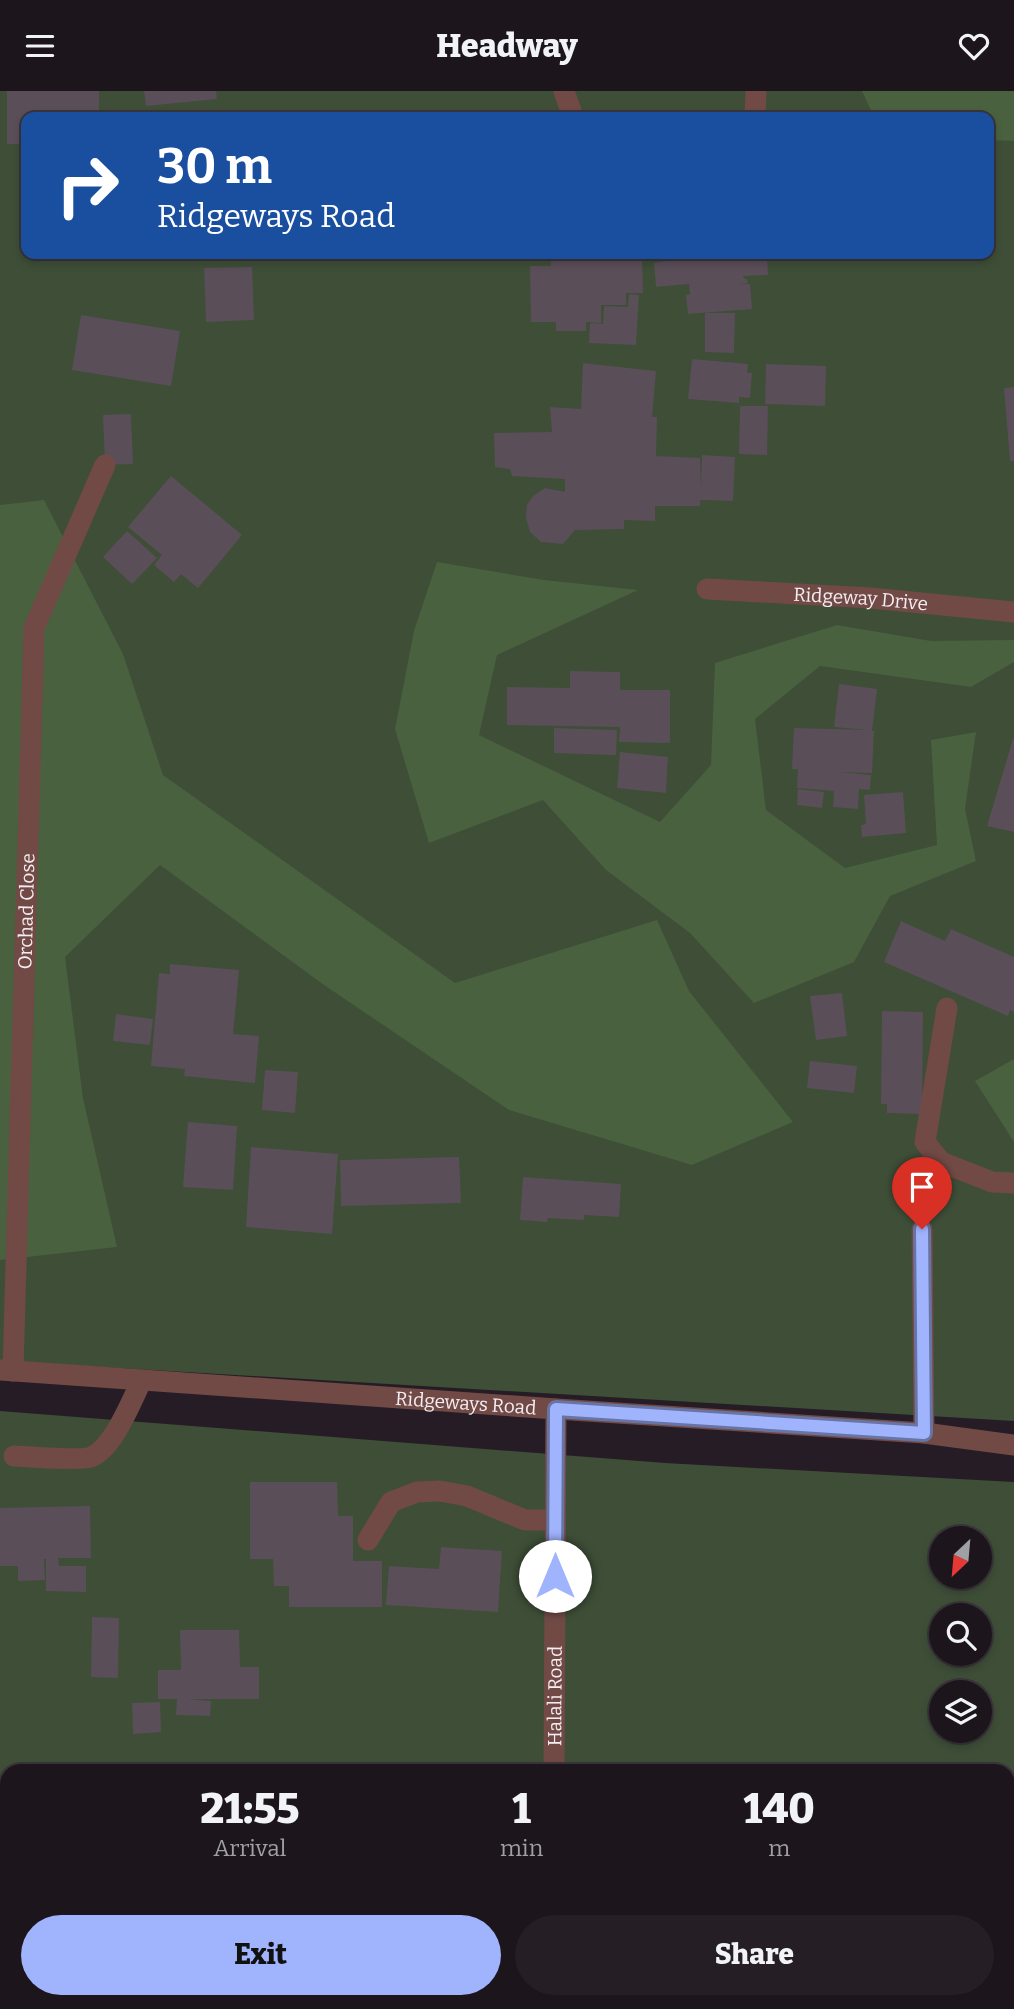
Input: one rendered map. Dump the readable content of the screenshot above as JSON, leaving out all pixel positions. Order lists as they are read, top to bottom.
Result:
{
  "streets": {
    "street": [
      "Ridgeway Drive",
      "Orchad Close",
      "Ridgeways Road",
      "Halali Road"
    ]
  },
  "crossings": [
    ["Orchad Close", "Ridgeways Road"],
    ["Ridgeways Road", "Halali Road"]
  ],
  "north": "bottom left",
  "page": {
    "header": "Headway",
    "turn": ["30 m", "Ridgeways Road"],
    "eta": [
      "21:55",
      "Arrival",
      "1",
      "min",
      "140",
      "m"
    ],
    "buttons": ["Exit", "Share"]
  }
}
